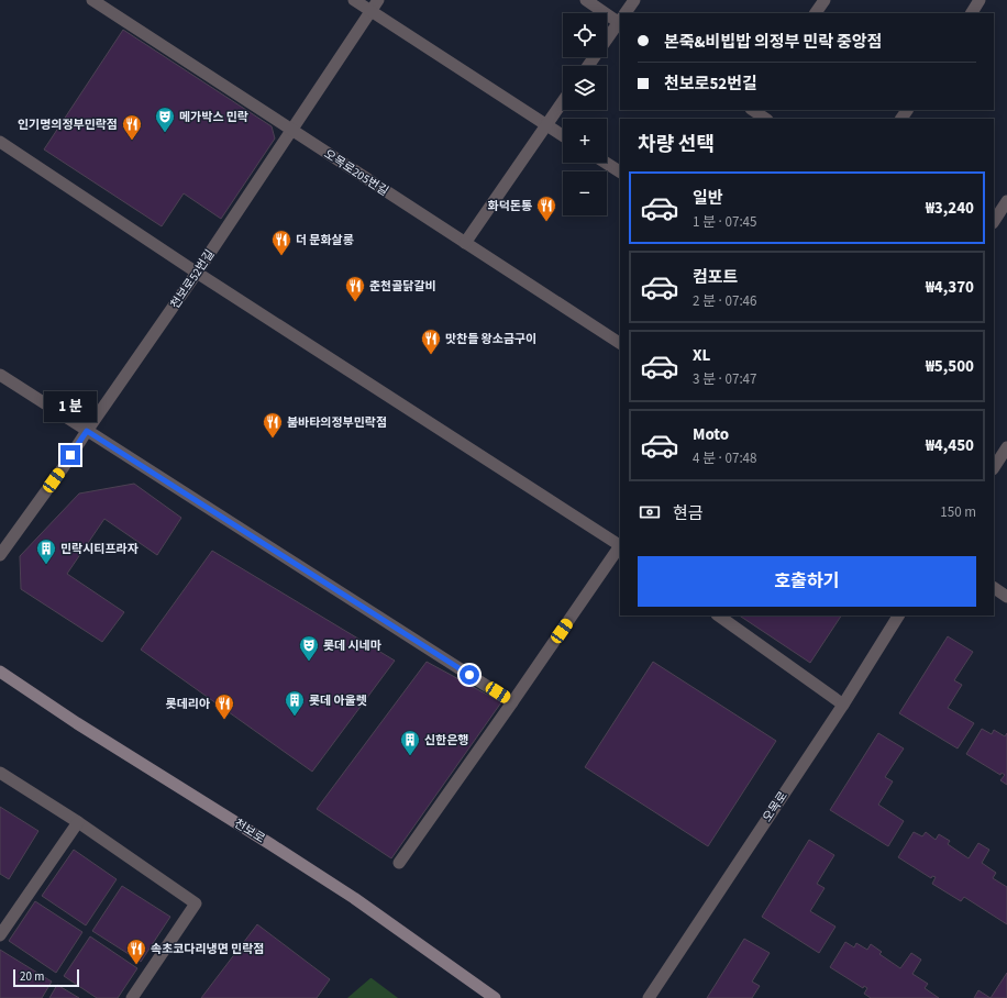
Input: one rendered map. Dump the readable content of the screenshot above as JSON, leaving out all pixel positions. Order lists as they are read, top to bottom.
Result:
{
  "streets": {
    "main road": ["천보로"],
    "street": ["오목로205번길", "천보로52번길", "오목로"]
  },
  "crossings": [
    ["오목로205번길", "천보로52번길"]
  ],
  "places": {
    "theatre": ["메가박스 민락", "롯데 시네마"],
    "restaurant": [
      "인기명의정부민락점",
      "화덕돈통",
      "더 문화살롱",
      "춘천골닭갈비",
      "맛찬들 왕소금구이",
      "붐바타의정부민락점",
      "롯데리아",
      "속초코다리냉면 민락점"
    ],
    "building": ["민락시티프라자", "롯데 아울렛", "신한은행"]
  },
  "scale_bar": "20 m",
  "page": {
    "map_buttons": ["+", "−"],
    "banner": ["본죽&비빕밥 의정부 민락 중앙점", "천보로52번길"],
    "heading": "차량 선택",
    "list": [
      {
        "name": "일반",
        "note": "1 분 · 07:45",
        "value": "₩3,240"
      },
      {
        "name": "컴포트",
        "note": "2 분 · 07:46",
        "value": "₩4,370"
      },
      {
        "name": "XL",
        "note": "3 분 · 07:47",
        "value": "₩5,500"
      },
      {
        "name": "Moto",
        "note": "4 분 · 07:48",
        "value": "₩4,450"
      }
    ],
    "bubble": "1 분",
    "pay": ["현금", "150 m"],
    "buttons": "호출하기",
    "scale": "20 m"
  }
}
